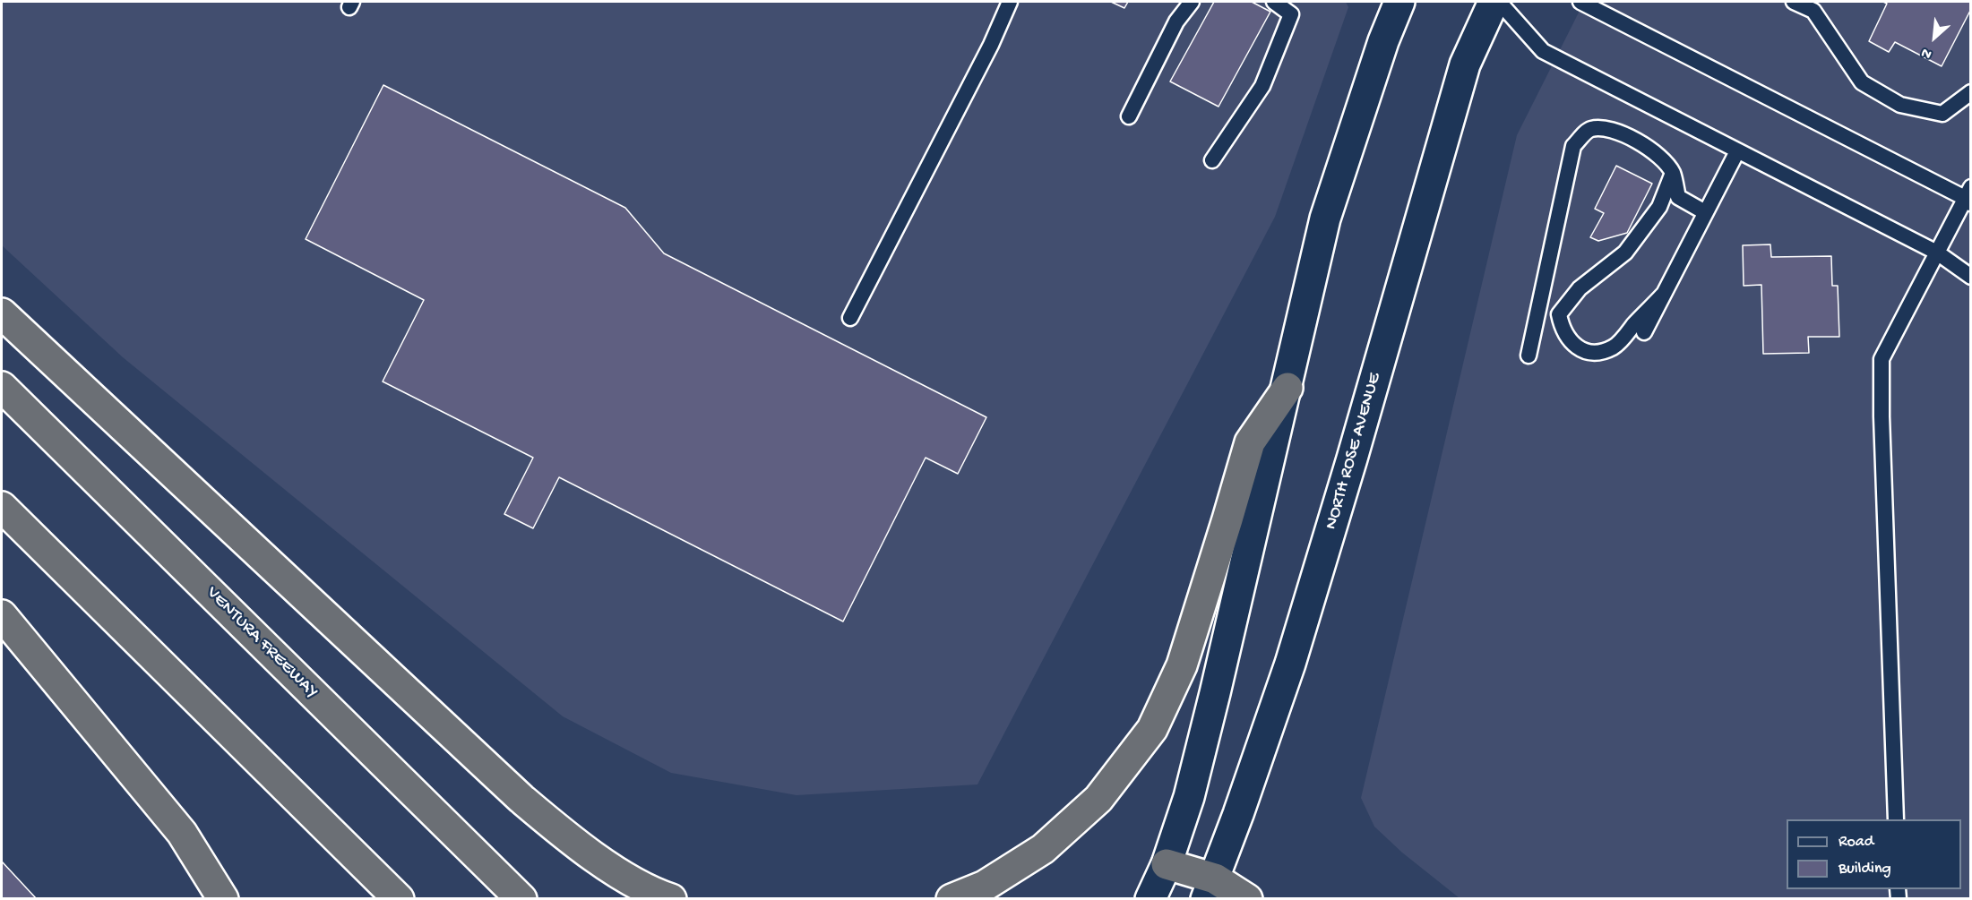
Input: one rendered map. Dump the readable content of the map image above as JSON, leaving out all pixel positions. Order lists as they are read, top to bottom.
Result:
{
  "streets": {
    "highway": ["VENTURA FREEWAY"],
    "main road": ["NORTH ROSE AVENUE"]
  },
  "legend": ["Road", "Building"],
  "north": "bottom left"
}
